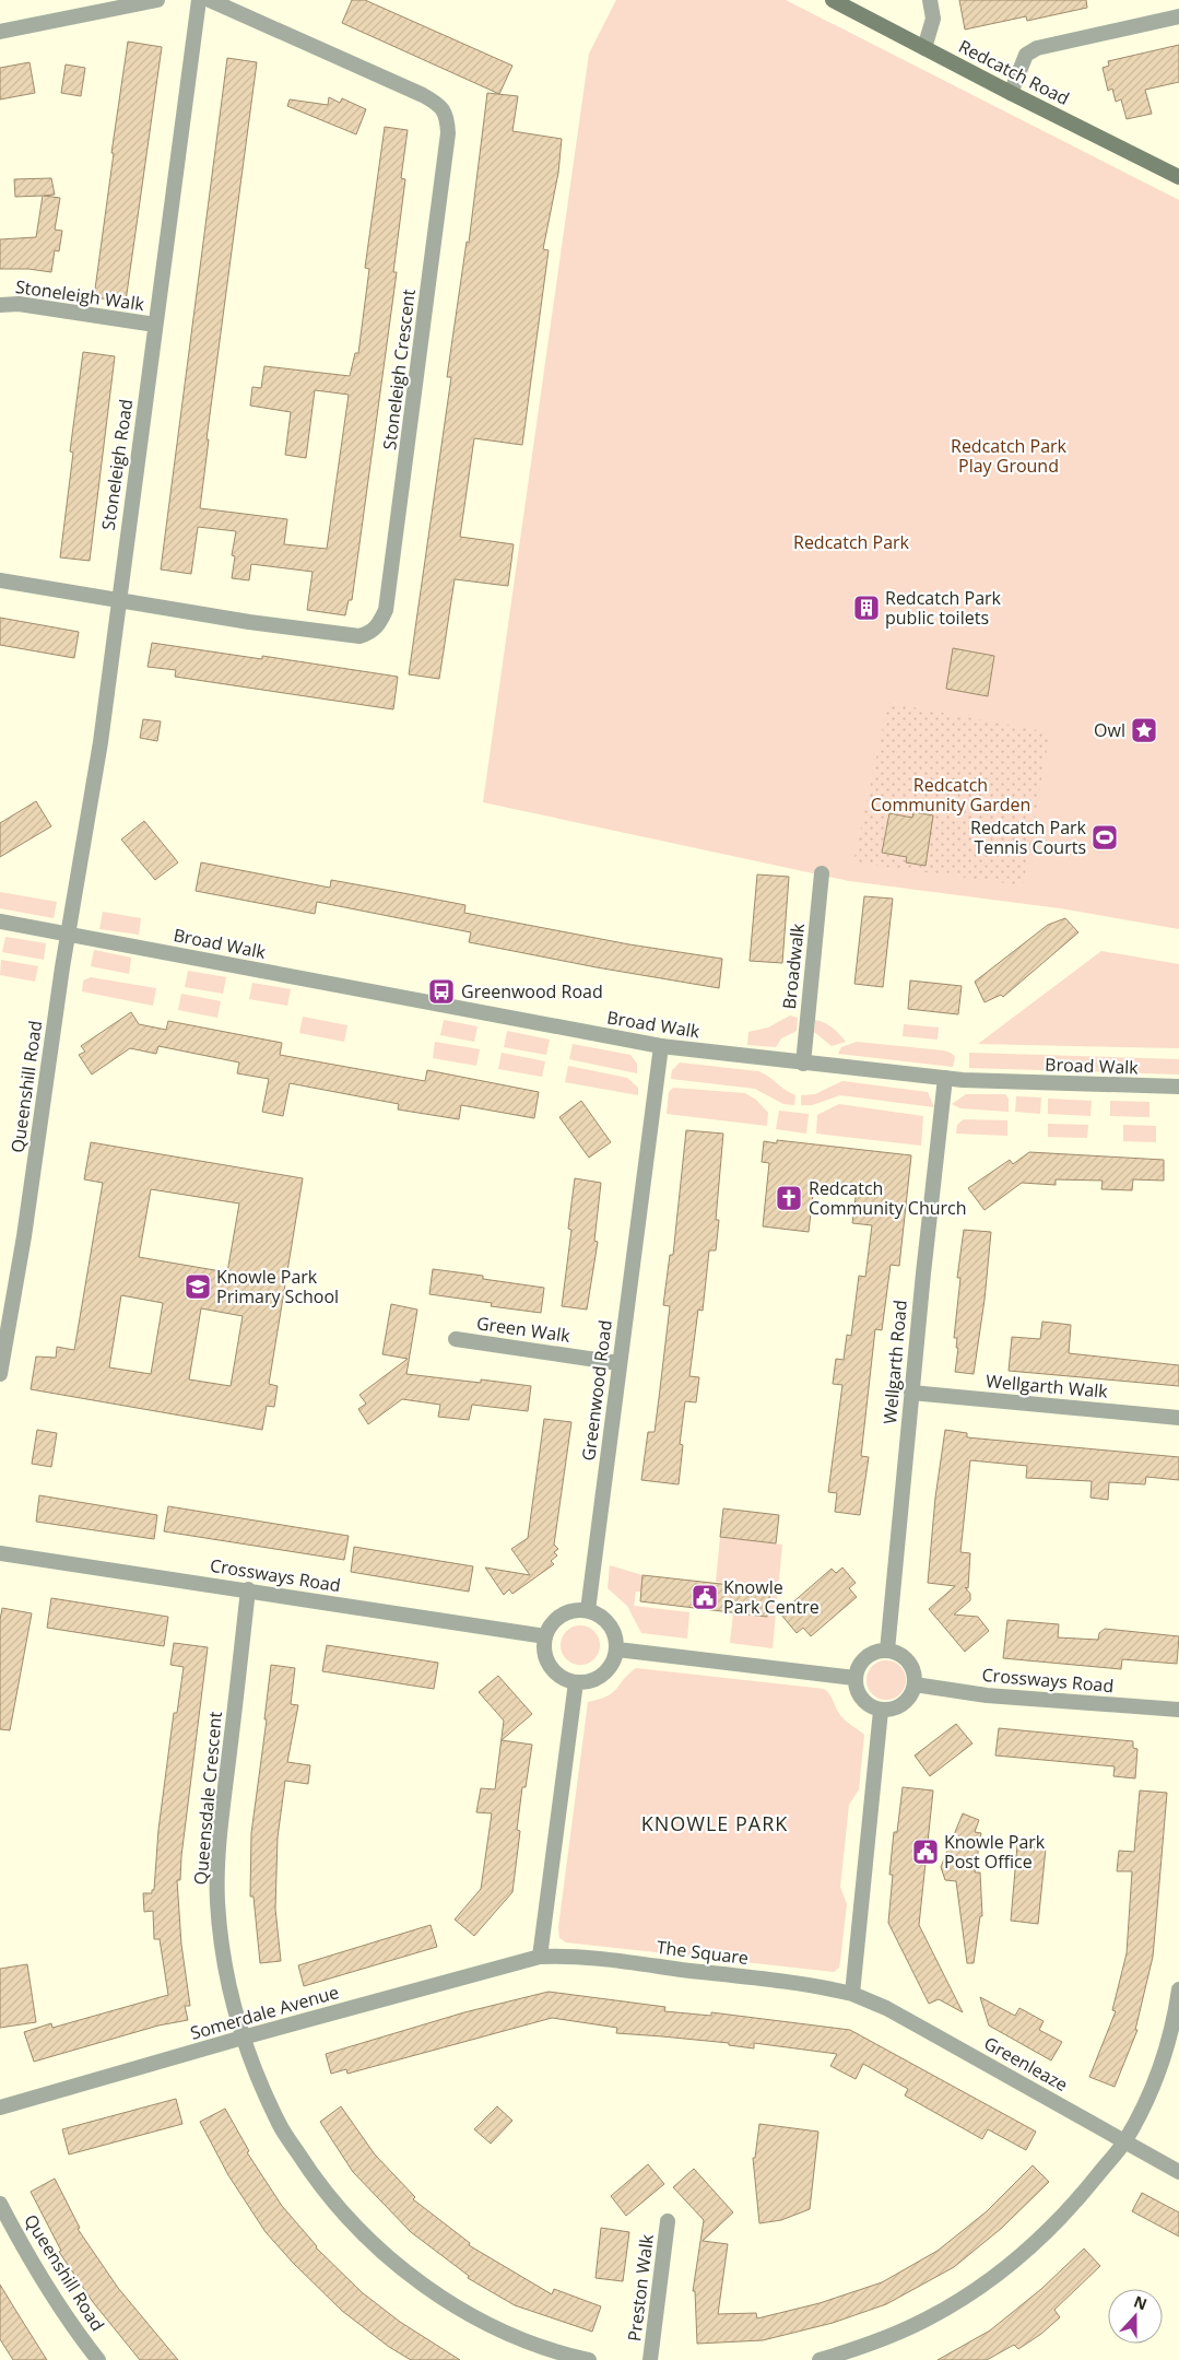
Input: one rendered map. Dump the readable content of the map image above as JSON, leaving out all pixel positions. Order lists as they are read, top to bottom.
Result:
{
  "streets": {
    "main road": ["Redcatch Road"],
    "street": [
      "Stoneleigh Walk",
      "Stoneleigh Crescent",
      "Stoneleigh Road",
      "Broad Walk",
      "Broadwalk",
      "Queenshill Road",
      "Green Walk",
      "Wellgarth Road",
      "Wellgarth Walk",
      "Greenwood Road",
      "Crossways Road",
      "Queensdale Crescent",
      "The Square",
      "Somerdale Avenue",
      "Greenleaze",
      "Preston Walk"
    ]
  },
  "crossings": [
    ["Stoneleigh Walk", "Stoneleigh Road"],
    ["Stoneleigh Crescent", "Stoneleigh Road"],
    ["Stoneleigh Road", "Broad Walk"],
    ["Stoneleigh Road", "Queenshill Road"],
    ["Broad Walk", "Broadwalk"],
    ["Broad Walk", "Queenshill Road"],
    ["Broad Walk", "Wellgarth Road"],
    ["Broad Walk", "Greenwood Road"],
    ["Green Walk", "Greenwood Road"],
    ["Wellgarth Road", "Wellgarth Walk"],
    ["Wellgarth Road", "Crossways Road"],
    ["Greenwood Road", "Crossways Road"],
    ["Crossways Road", "Queensdale Crescent"],
    ["Queensdale Crescent", "Somerdale Avenue"],
    ["The Square", "Somerdale Avenue"],
    ["The Square", "Greenleaze"]
  ],
  "districts": ["KNOWLE PARK"],
  "parks": ["Redcatch Park Play Ground", "Redcatch Park", "Redcatch Community Garden"],
  "places": {
    "building": ["Redcatch Park public toilets"],
    "place": ["Owl"],
    "sports": ["Redcatch Park Tennis Courts"],
    "bus stop": ["Greenwood Road"],
    "church": ["Redcatch Community Church"],
    "school or university": ["Knowle Park Primary School"],
    "public building": ["Knowle Park Centre", "Knowle Park Post Office"]
  },
  "north": "top"
}
